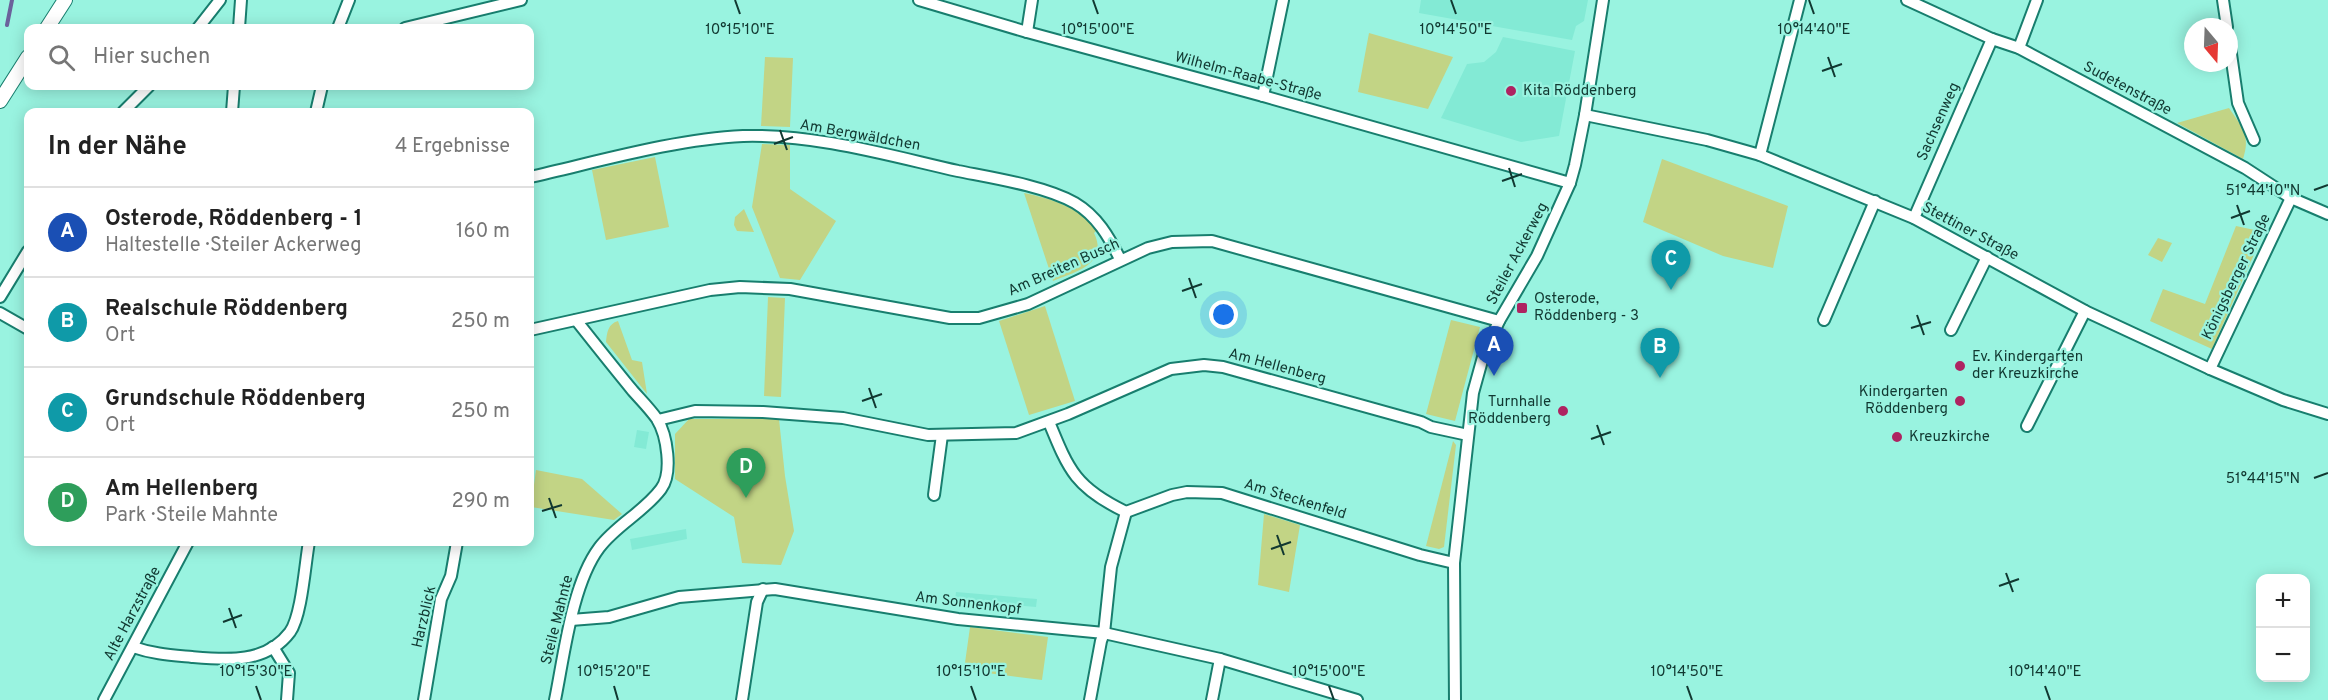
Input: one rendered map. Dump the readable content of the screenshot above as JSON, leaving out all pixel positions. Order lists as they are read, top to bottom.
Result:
{
  "streets": {
    "street": [
      "Wilhelm-Raabe-Straße",
      "Sudetenstraße",
      "Sachsenweg",
      "Am Bergwäldchen",
      "Stettiner Straße",
      "Steiler Ackerweg",
      "Am Breiten Busch",
      "Königsberger Straße",
      "Am Hellenberg",
      "Am Steckenfeld",
      "Am Sonnenkopf",
      "Alte Harzstraße",
      "Harzblick",
      "Steile Mahnte"
    ]
  },
  "crossings": [
    ["Wilhelm-Raabe-Straße", "Steiler Ackerweg"],
    ["Sudetenstraße", "Sachsenweg"],
    ["Sudetenstraße", "Königsberger Straße"],
    ["Sachsenweg", "Stettiner Straße"],
    ["Am Bergwäldchen", "Am Breiten Busch"],
    ["Stettiner Straße", "Steiler Ackerweg"],
    ["Stettiner Straße", "Königsberger Straße"],
    ["Steiler Ackerweg", "Am Breiten Busch"],
    ["Steiler Ackerweg", "Am Hellenberg"],
    ["Steiler Ackerweg", "Am Steckenfeld"],
    ["Am Breiten Busch", "Steile Mahnte"],
    ["Am Hellenberg", "Steile Mahnte"],
    ["Am Sonnenkopf", "Steile Mahnte"]
  ],
  "places": {
    "other": [
      "Kita Röddenberg",
      "Ev. Kindergarten der Kreuzkirche",
      "Kindergarten Röddenberg",
      "Turnhalle Röddenberg",
      "Kreuzkirche"
    ],
    "transit": ["Osterode, Röddenberg - 3"]
  },
  "north": "bottom",
  "page": {
    "search": "Hier suchen",
    "heading": ["In der Nähe", "4 Ergebnisse"],
    "list": [
      {
        "mark": "A",
        "name": "Osterode, Röddenberg - 1",
        "note": "Haltestelle · Steiler Ackerweg",
        "value": "160 m"
      },
      {
        "mark": "B",
        "name": "Realschule Röddenberg",
        "note": "Ort",
        "value": "250 m"
      },
      {
        "mark": "C",
        "name": "Grundschule Röddenberg",
        "note": "Ort",
        "value": "250 m"
      },
      {
        "mark": "D",
        "name": "Am Hellenberg",
        "note": "Park · Steile Mahnte",
        "value": "290 m"
      }
    ],
    "pins": [
      "C",
      "A",
      "B",
      "D"
    ],
    "map_buttons": ["+", "−"]
  },
  "coordinates": [
    "10°14'50\"E",
    "10°15'10\"E",
    "10°15'00\"E",
    "10°14'40\"E",
    "51°44'10\"N",
    "51°44'15\"N",
    "10°15'30\"E",
    "10°15'20\"E"
  ]
}
